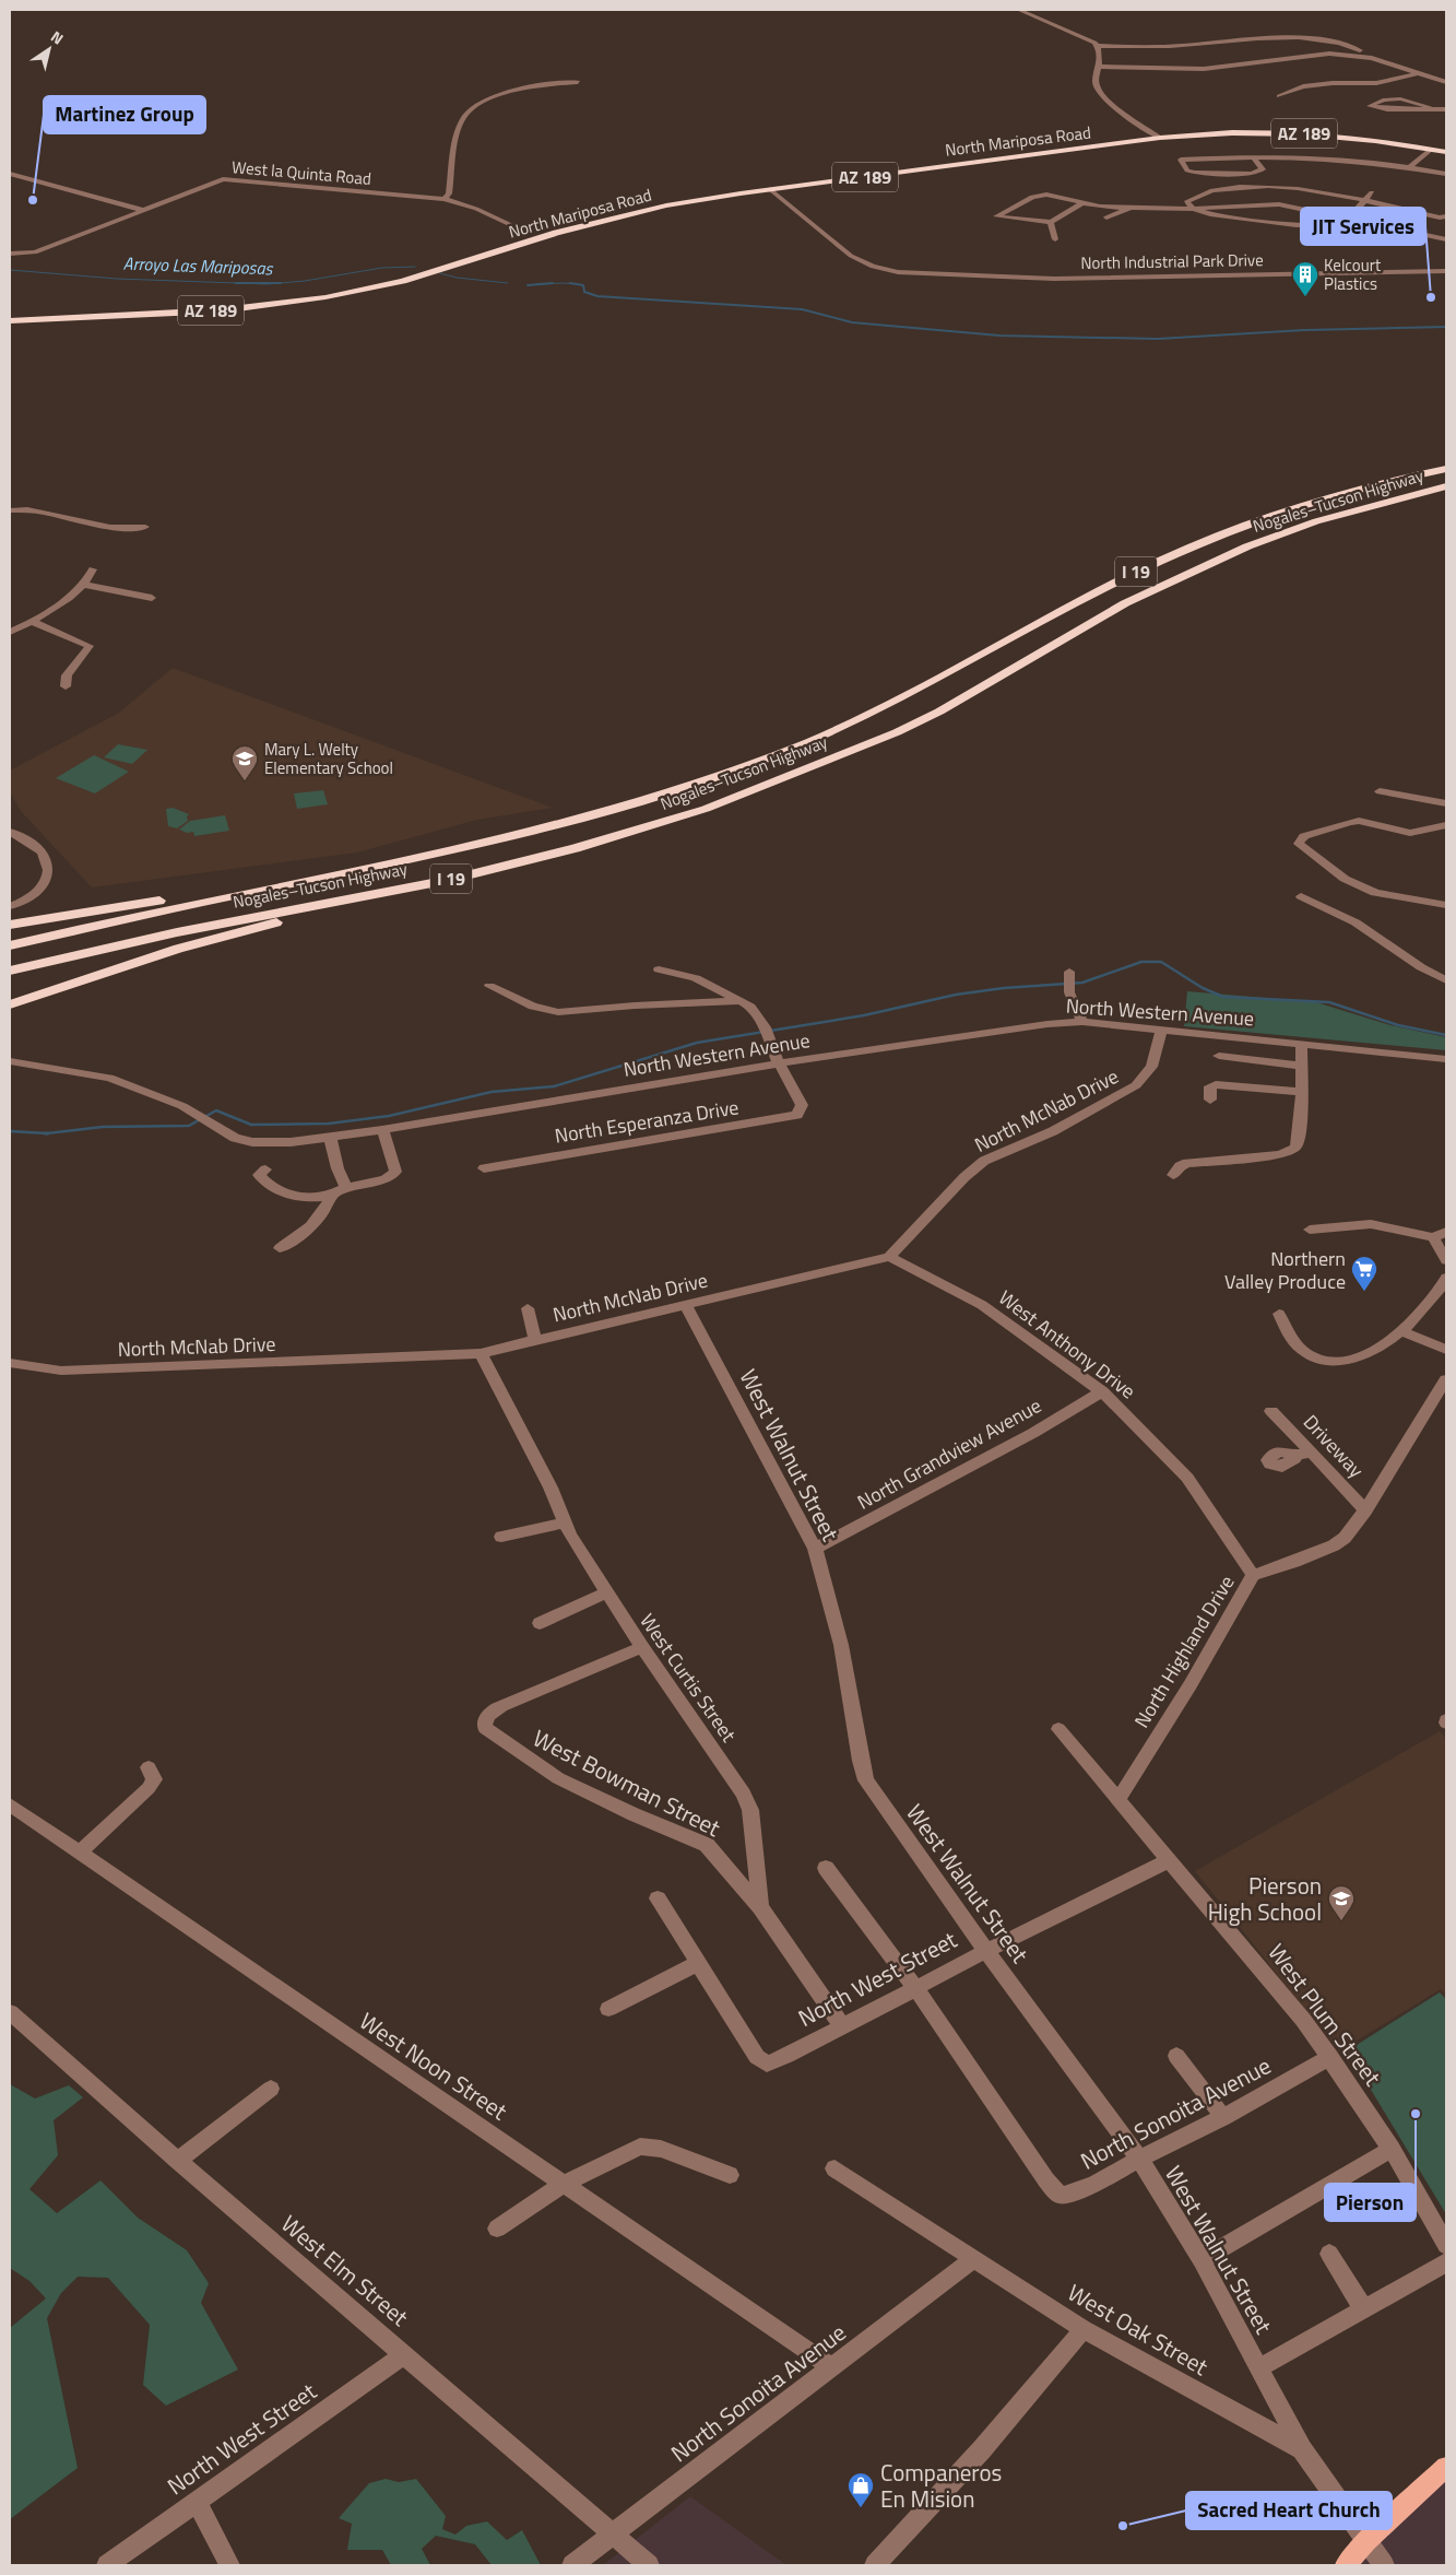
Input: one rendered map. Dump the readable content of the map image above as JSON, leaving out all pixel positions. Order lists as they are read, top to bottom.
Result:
{
  "streets": {
    "highway": [
      "AZ 189",
      "North Mariposa Road",
      "Nogales–Tucson Highway",
      "I 19"
    ],
    "street": [
      "West la Quinta Road",
      "North Industrial Park Drive",
      "North Western Avenue",
      "North McNab Drive",
      "North Esperanza Drive",
      "West Anthony Drive",
      "Driveway",
      "North Grandview Avenue",
      "West Walnut Street",
      "North Highland Drive",
      "West Curtis Street",
      "West Bowman Street",
      "North West Street",
      "West Plum Street",
      "West Noon Street",
      "North Sonoita Avenue",
      "West Elm Street",
      "West Oak Street"
    ]
  },
  "crossings": [
    ["AZ 189", "North Mariposa Road"],
    ["North Mariposa Road", "North Industrial Park Drive"],
    ["North Western Avenue", "North McNab Drive"],
    ["North Western Avenue", "North Esperanza Drive"],
    ["North McNab Drive", "West Anthony Drive"],
    ["North McNab Drive", "West Walnut Street"],
    ["North McNab Drive", "West Curtis Street"],
    ["West Anthony Drive", "North Grandview Avenue"],
    ["West Anthony Drive", "North Highland Drive"],
    ["Driveway", "North Highland Drive"],
    ["North Grandview Avenue", "West Walnut Street"],
    ["West Walnut Street", "North West Street"],
    ["West Walnut Street", "North Sonoita Avenue"],
    ["West Walnut Street", "West Oak Street"],
    ["North Highland Drive", "West Plum Street"],
    ["West Curtis Street", "West Bowman Street"],
    ["West Curtis Street", "North West Street"],
    ["North West Street", "West Plum Street"],
    ["North West Street", "North Sonoita Avenue"],
    ["North West Street", "West Elm Street"],
    ["West Plum Street", "North Sonoita Avenue"],
    ["West Noon Street", "North Sonoita Avenue"],
    ["North Sonoita Avenue", "West Elm Street"],
    ["North Sonoita Avenue", "West Oak Street"]
  ],
  "water": ["Arroyo Las Mariposas"],
  "places": {
    "other": [
      "Martinez Group",
      "JIT Services",
      "Pierson",
      "Sacred Heart Church"
    ],
    "building": ["Kelcourt Plastics"],
    "school or university": ["Mary L. Welty Elementary School", "Pierson High School"],
    "supermarket": ["Northern Valley Produce"],
    "shop": ["Companeros En Mision"]
  },
  "north": "top right"
}
